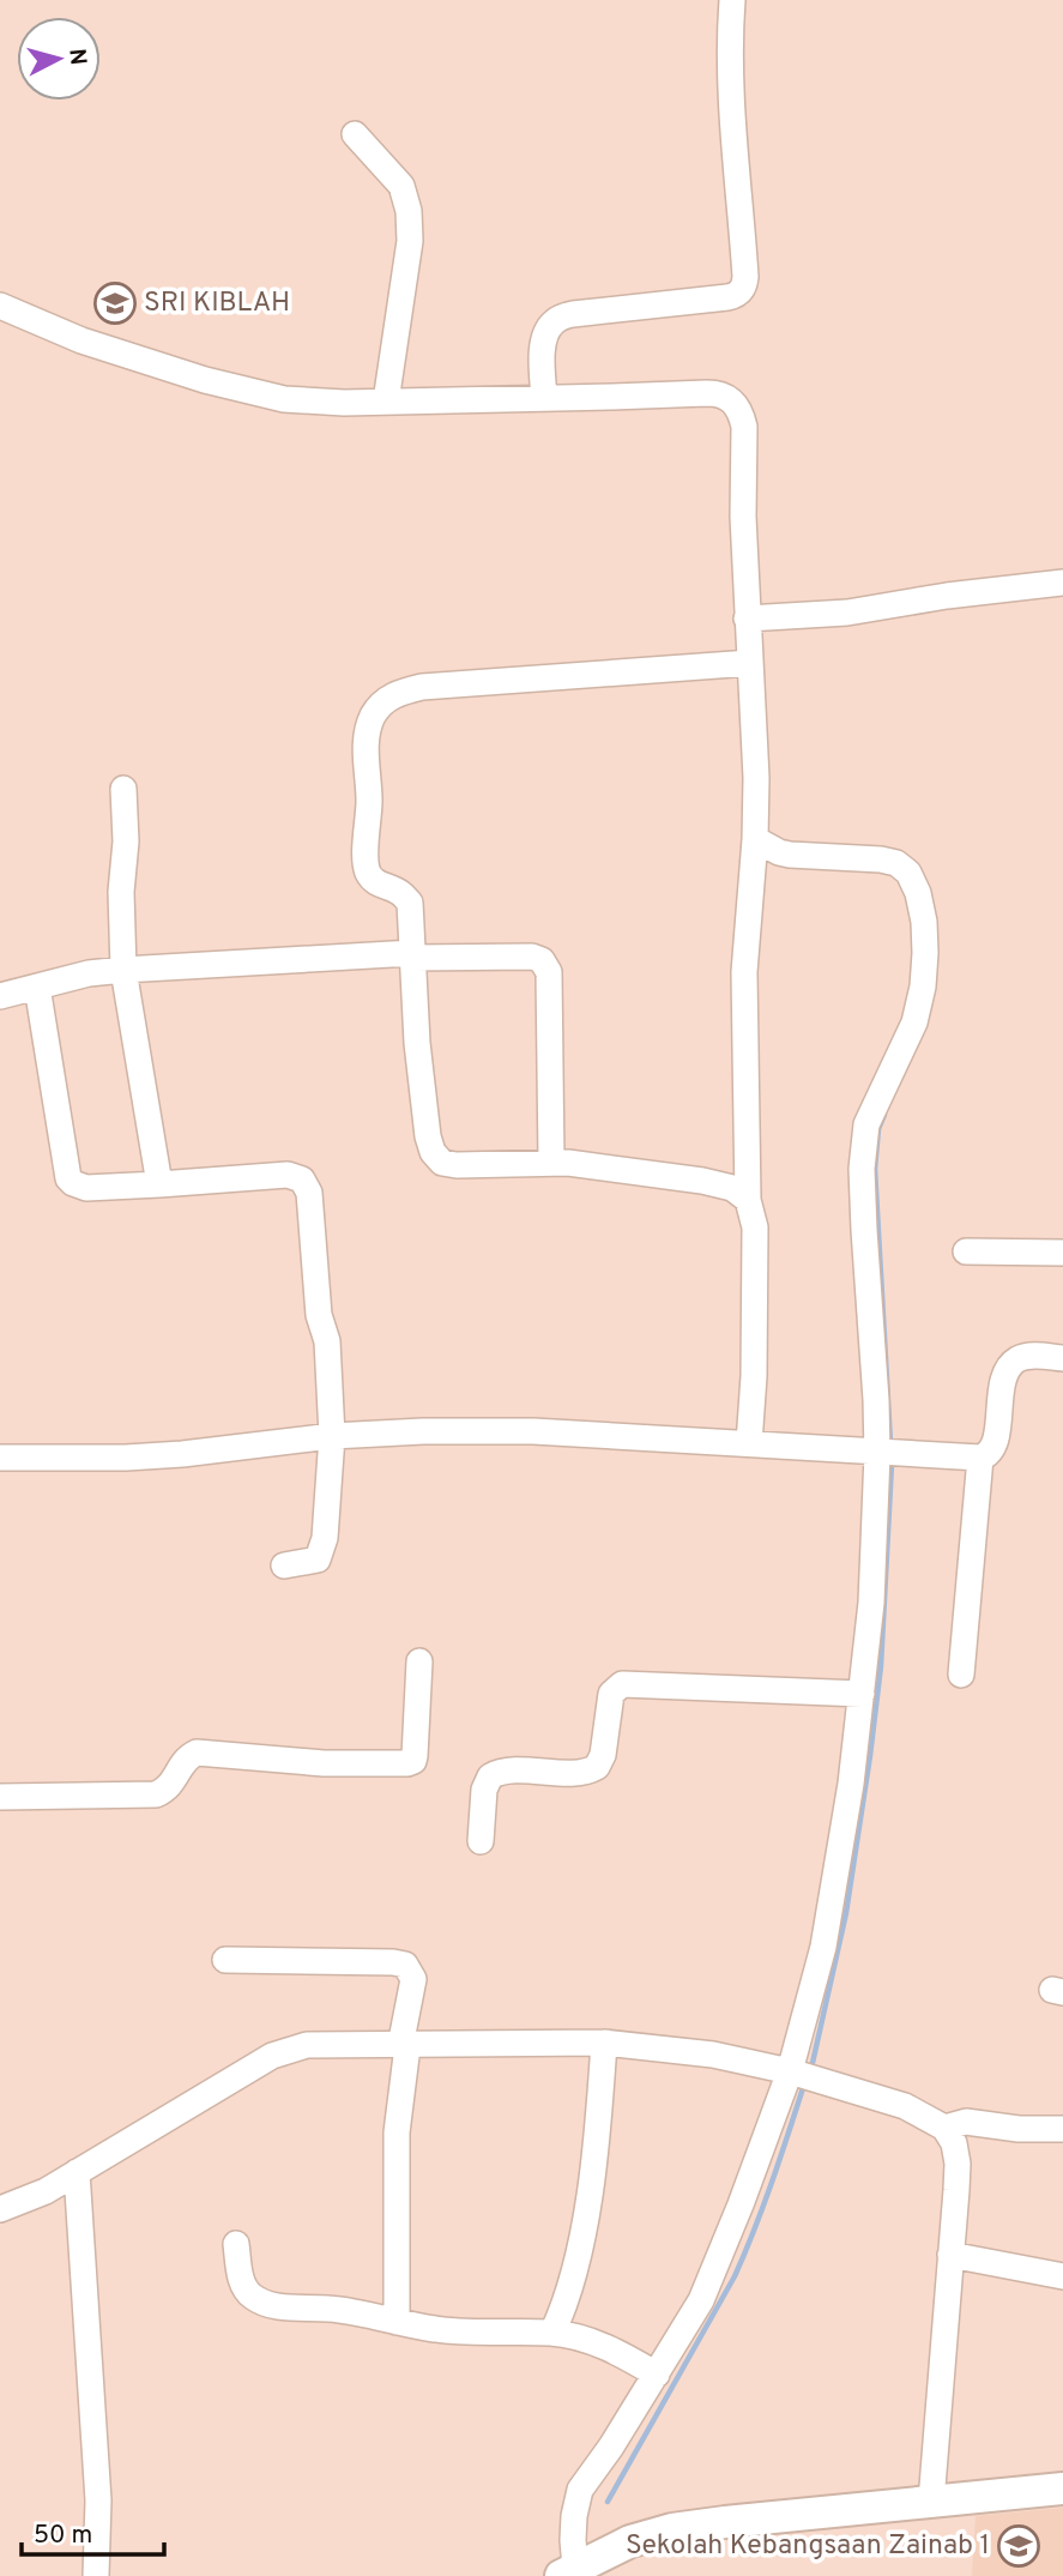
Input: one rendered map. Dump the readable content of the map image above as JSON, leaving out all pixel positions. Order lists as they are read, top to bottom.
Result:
{
  "places": {
    "school or university": ["SRI KIBLAH", "Sekolah Kebangsaan Zainab 1"]
  },
  "scale_bar": "50 m",
  "north": "right"
}
